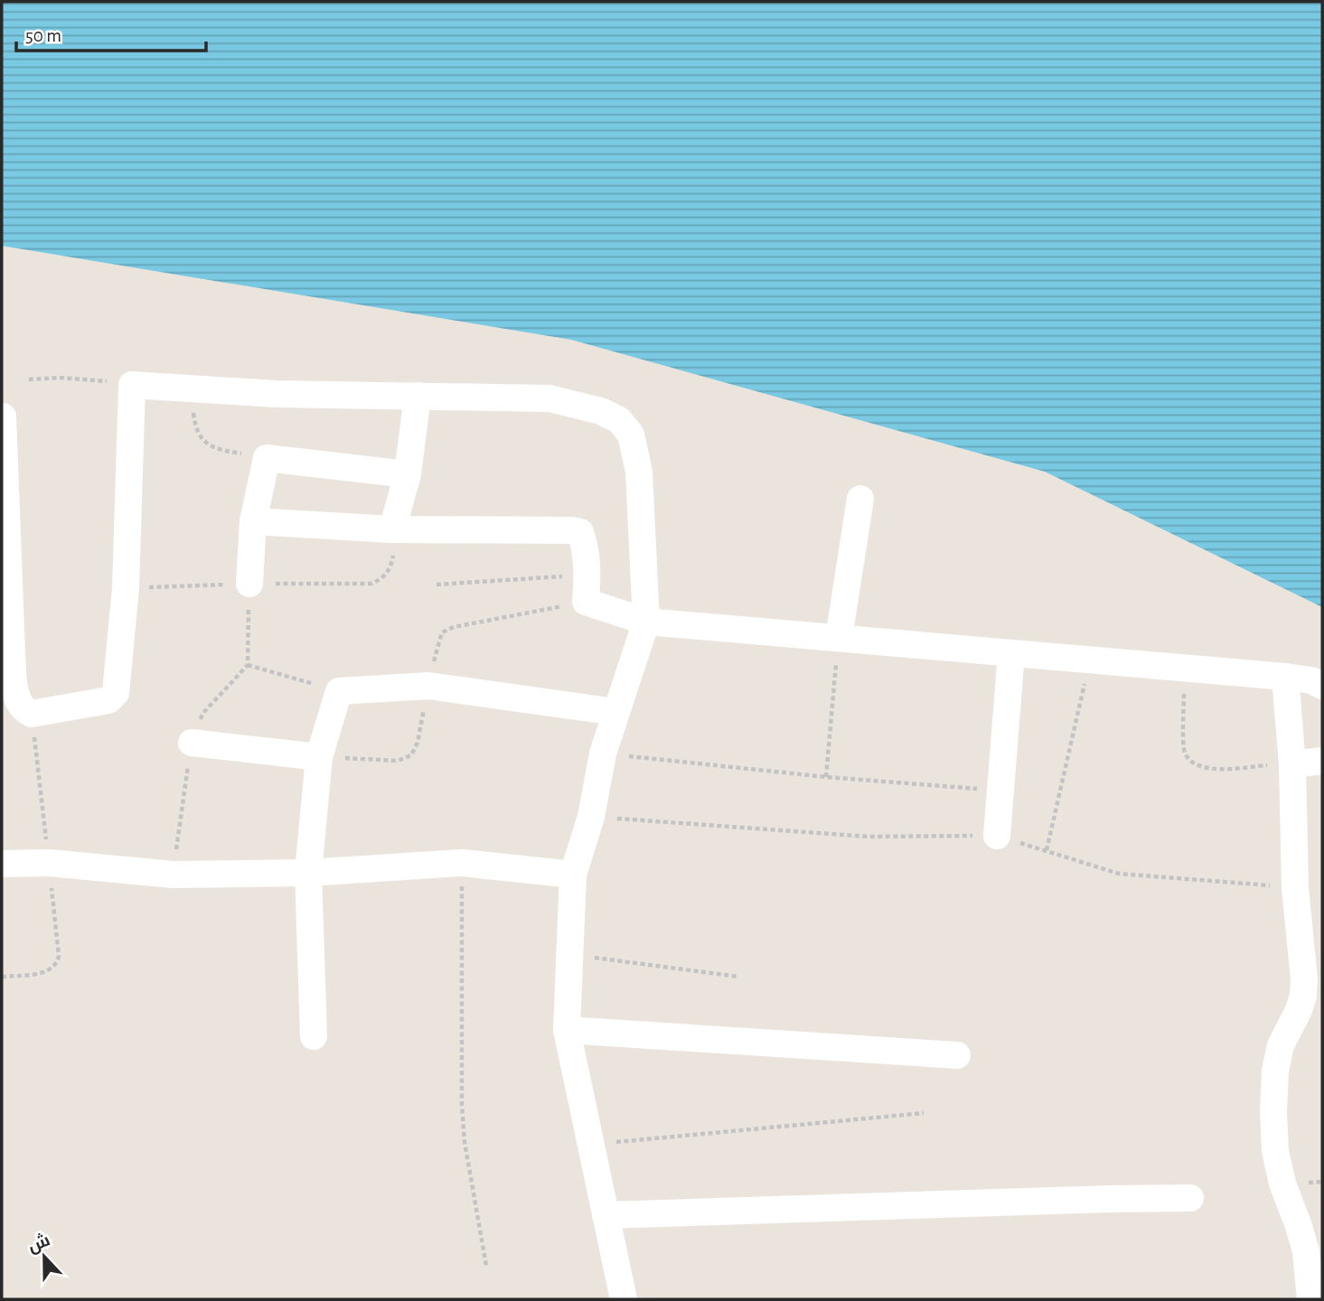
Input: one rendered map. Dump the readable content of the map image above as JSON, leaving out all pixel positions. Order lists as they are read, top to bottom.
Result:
{
  "scale_bar": "50 m",
  "north": "top"
}
